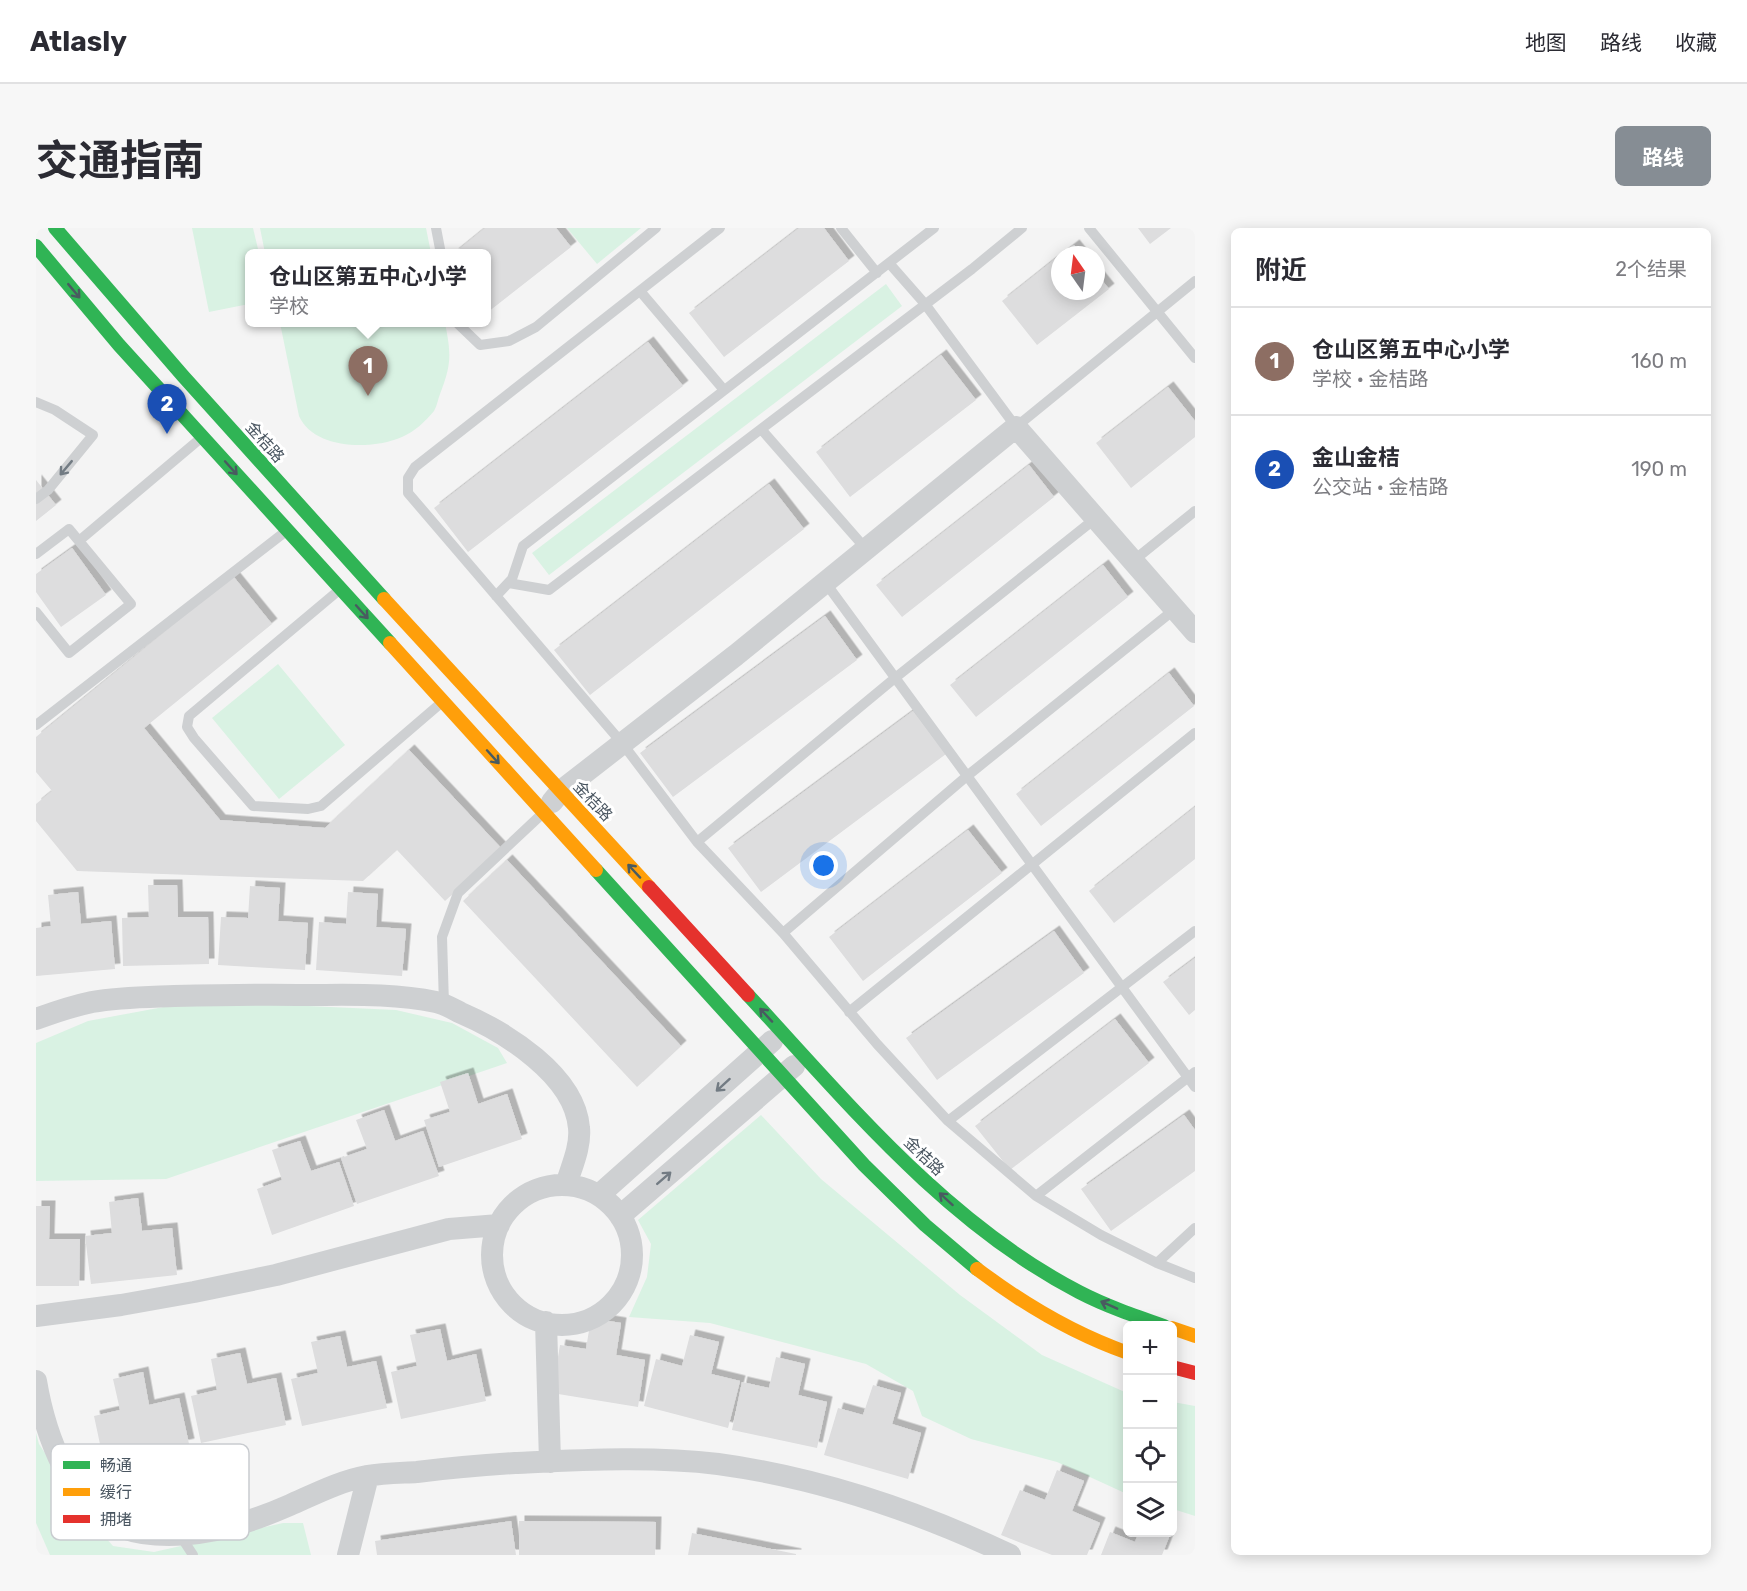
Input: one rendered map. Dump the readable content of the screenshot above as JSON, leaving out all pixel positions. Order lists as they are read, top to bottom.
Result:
{
  "streets": {
    "main road": ["金桔路"]
  },
  "legend": ["畅通", "缓行", "拥堵"],
  "north": "top",
  "page": {
    "header": "Atlasly",
    "nav": ["地图", "路线", "收藏"],
    "title": "交通指南",
    "buttons": "路线",
    "heading": ["附近", "2个结果"],
    "popup": ["仓山区第五中心小学", "学校"],
    "list": [
      {
        "mark": "1",
        "name": "仓山区第五中心小学",
        "note": "学校 · 金桔路",
        "value": "160 m"
      },
      {
        "mark": "2",
        "name": "金山金桔",
        "note": "公交站 · 金桔路",
        "value": "190 m"
      }
    ],
    "pins": ["1", "2"],
    "map_buttons": ["+", "−"]
  }
}
